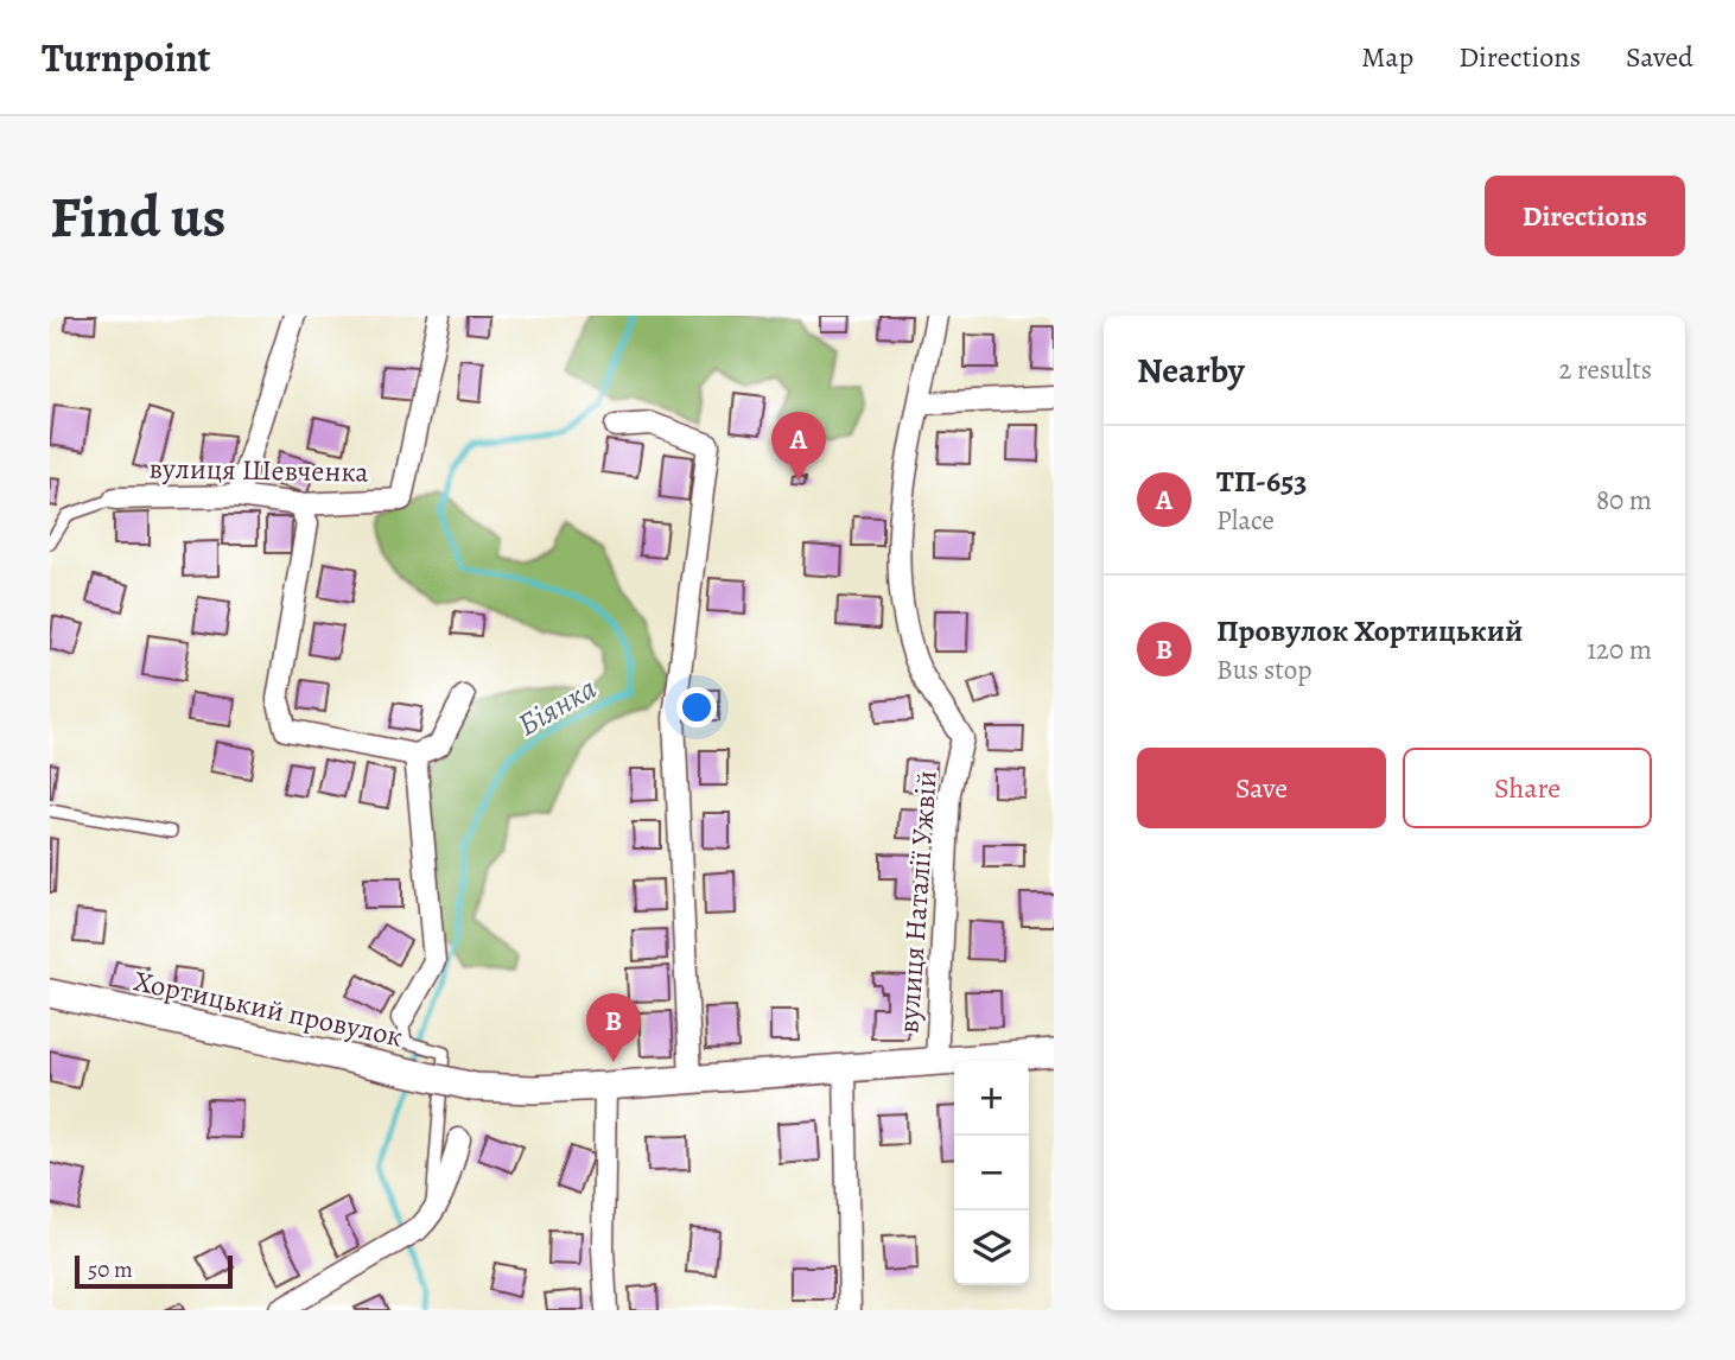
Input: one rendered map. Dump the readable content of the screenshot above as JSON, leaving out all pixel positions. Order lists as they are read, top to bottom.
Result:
{
  "streets": {
    "street": ["вулиця Шевченка", "вулиця Наталії Ужвій", "Хортицький провулок"]
  },
  "crossings": [
    ["вулиця Наталії Ужвій", "Хортицький провулок"]
  ],
  "water": ["Біянка"],
  "scale_bar": "50 m",
  "page": {
    "header": "Turnpoint",
    "nav": ["Map", "Directions", "Saved"],
    "buttons": [
      "Directions",
      ["Save", "Share"]
    ],
    "title": "Find us",
    "heading": ["Nearby", "2 results"],
    "pins": ["A", "B"],
    "list": [
      {
        "mark": "A",
        "name": "ТП-653",
        "note": "Place",
        "value": "80 m"
      },
      {
        "mark": "B",
        "name": "Провулок Хортицький",
        "note": "Bus stop",
        "value": "120 m"
      }
    ],
    "map_buttons": ["+", "−"],
    "scale": "50 m"
  }
}
